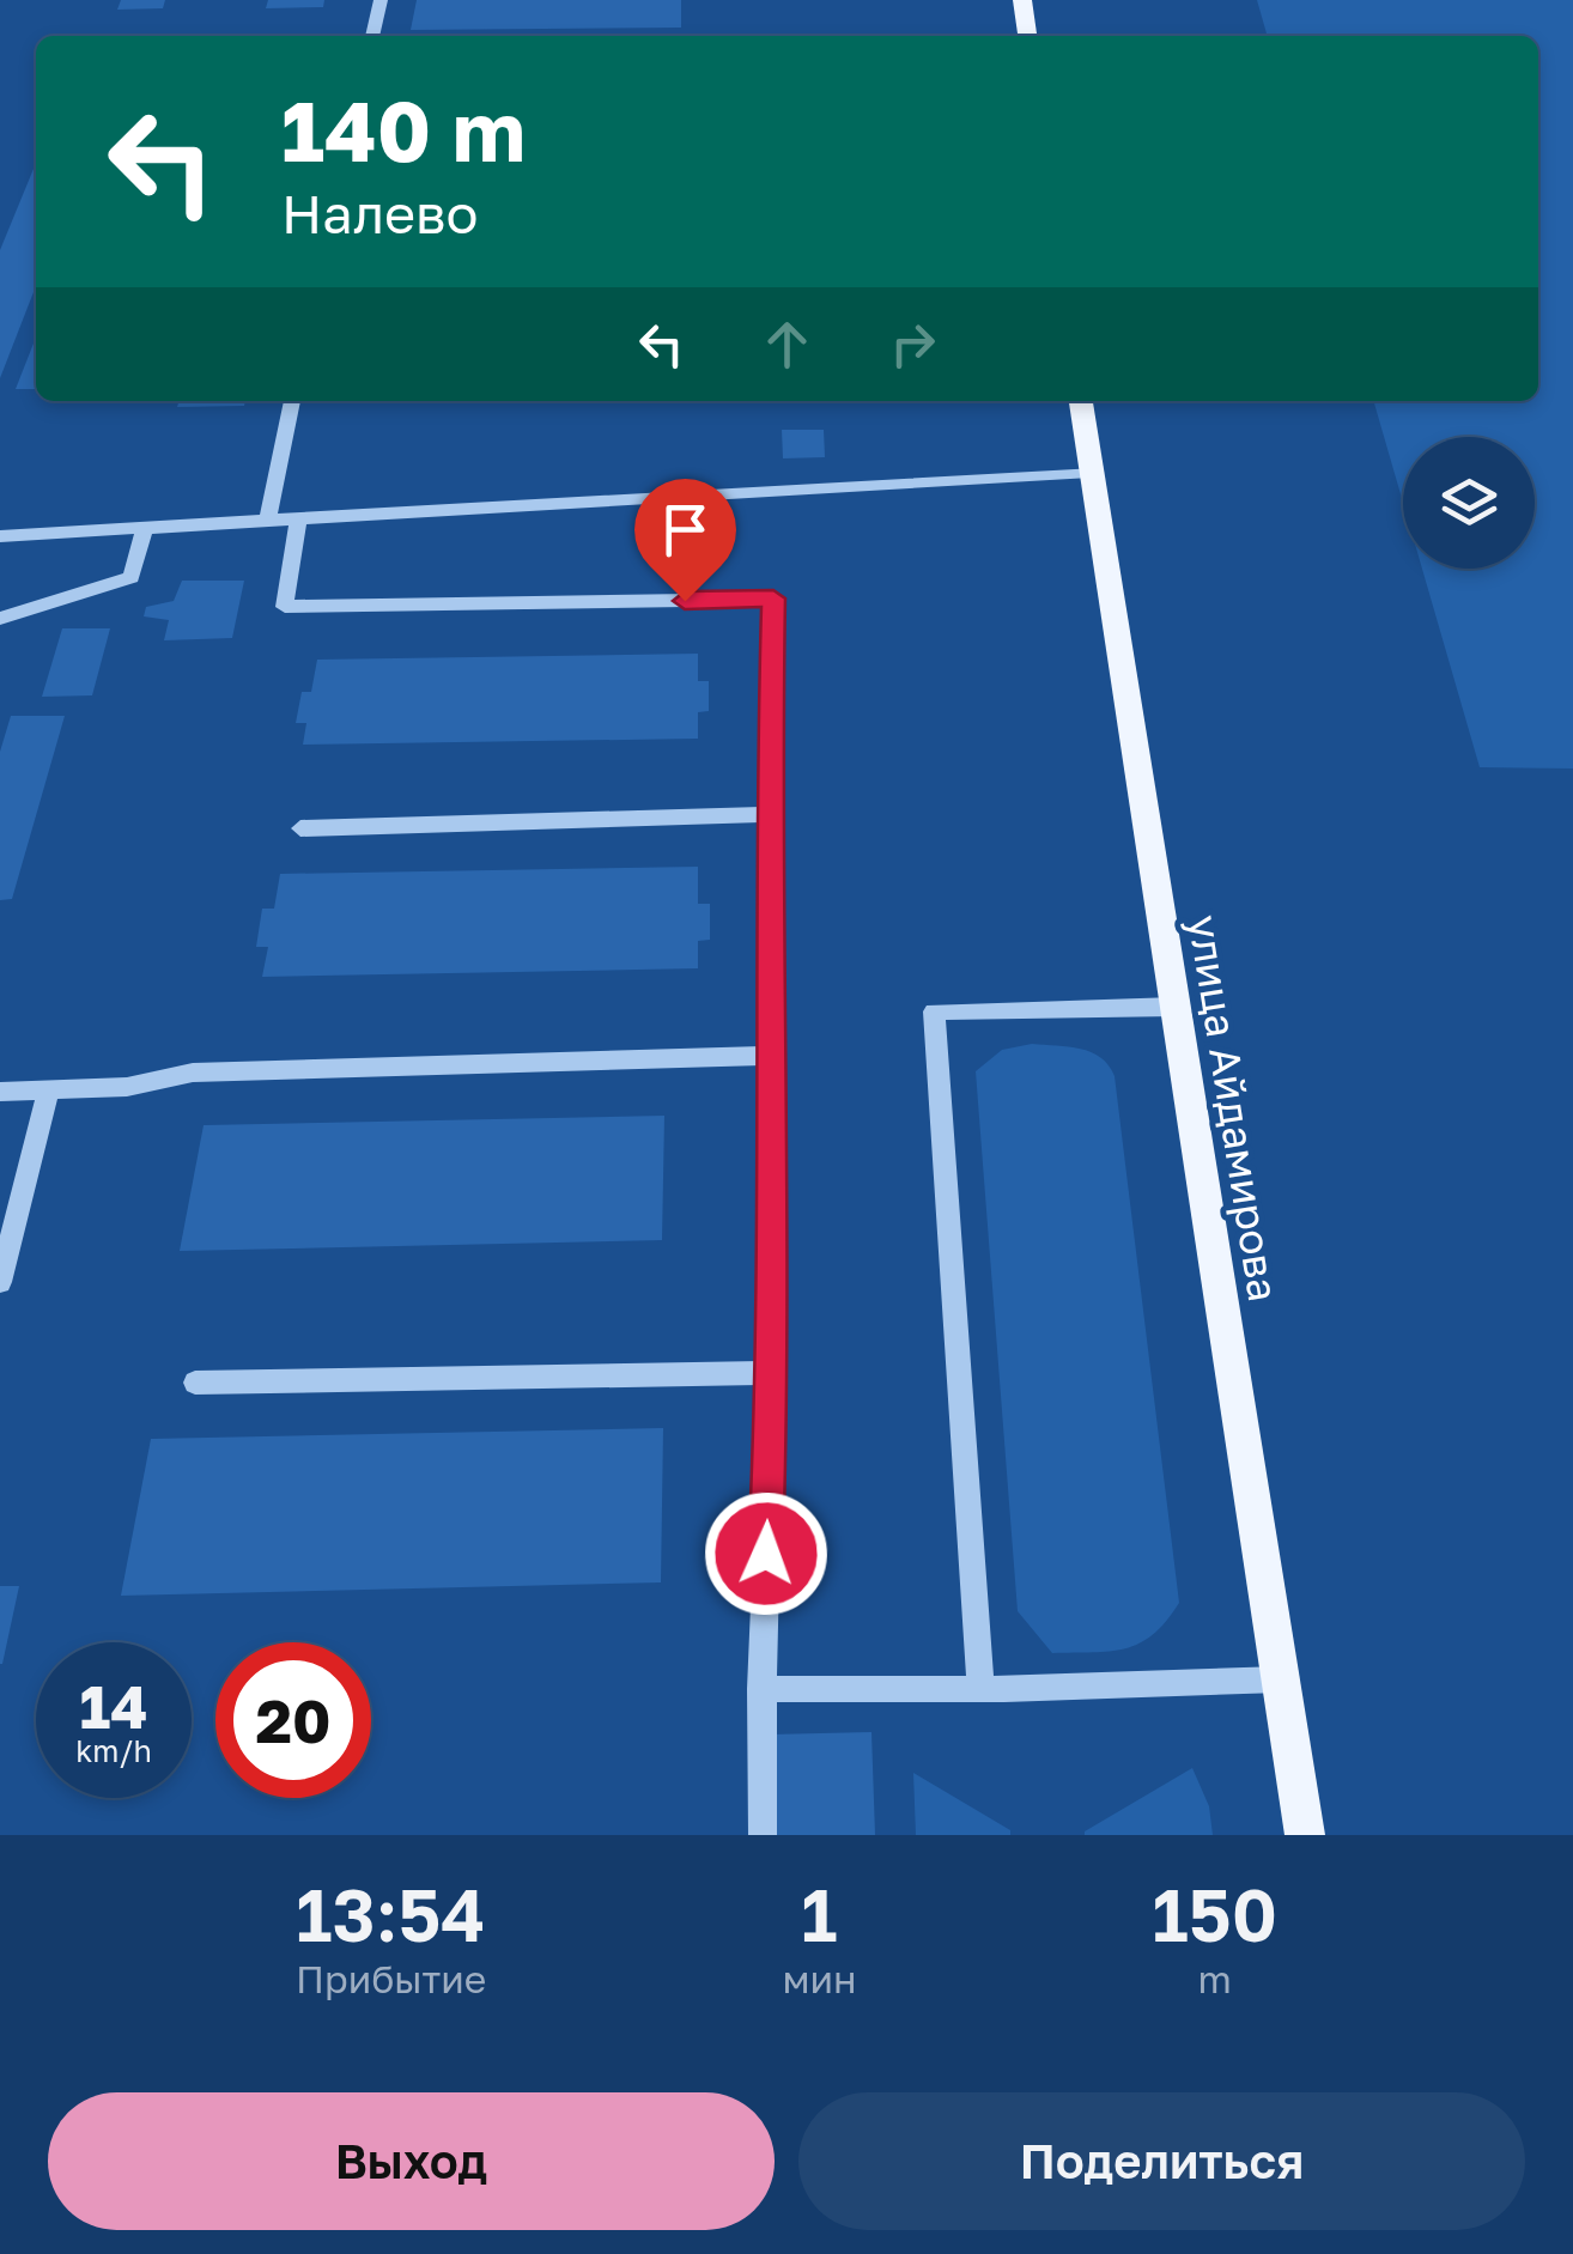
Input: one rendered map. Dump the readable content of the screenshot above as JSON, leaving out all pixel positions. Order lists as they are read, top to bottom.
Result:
{
  "streets": {
    "main road": ["улица Айдамирова"]
  },
  "page": {
    "turn": ["140 m", "Налево"],
    "speed": "14 km/h",
    "limit": "20",
    "eta": [
      "13:54",
      "Прибытие",
      "1",
      "мин",
      "150",
      "m"
    ],
    "buttons": ["Выход", "Поделиться"]
  }
}
